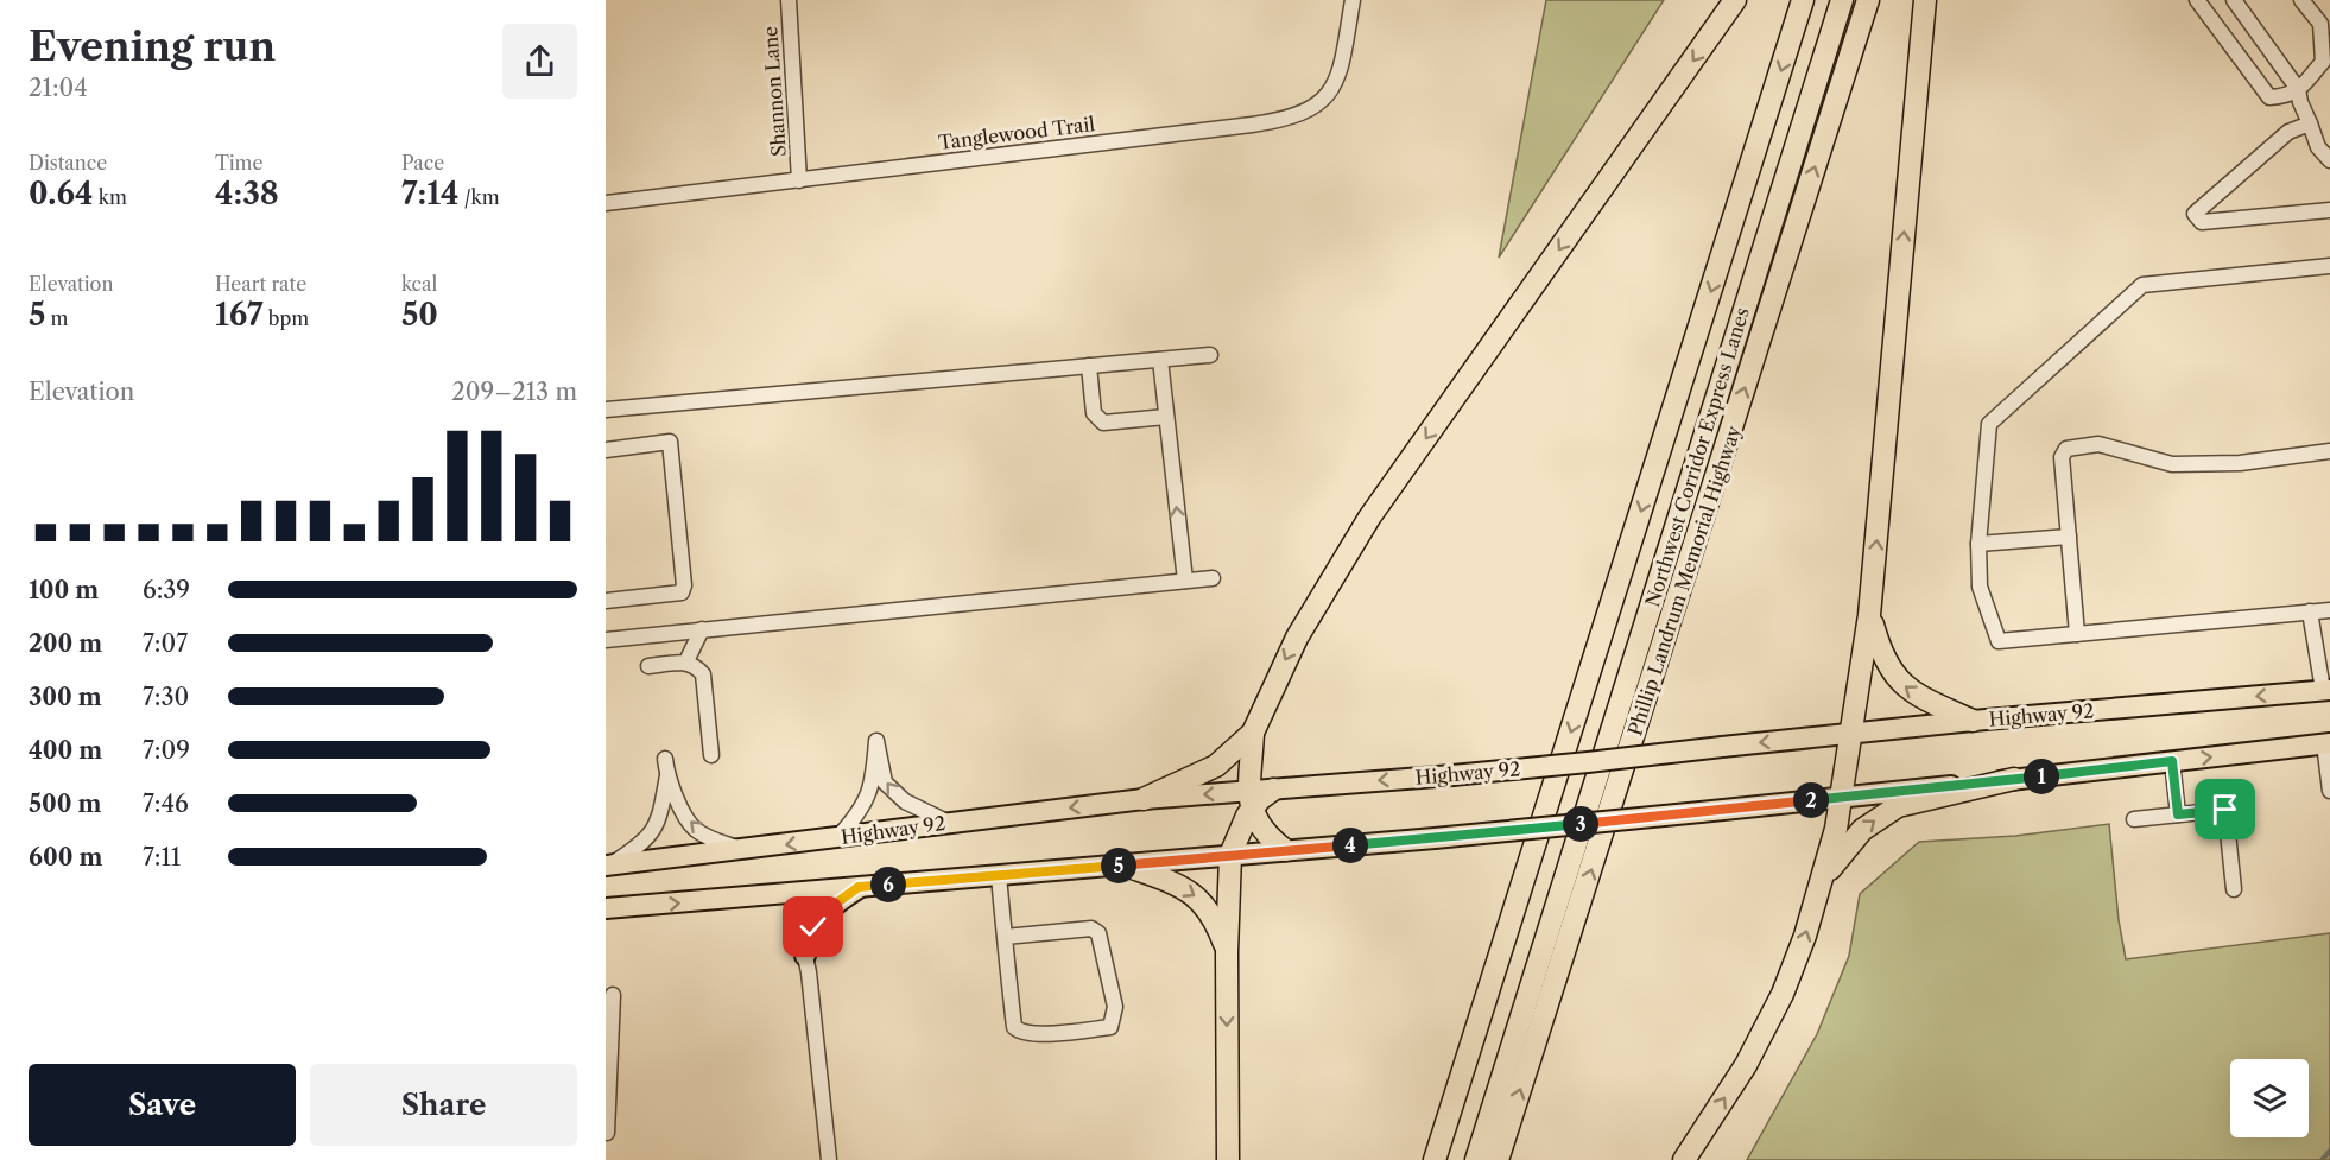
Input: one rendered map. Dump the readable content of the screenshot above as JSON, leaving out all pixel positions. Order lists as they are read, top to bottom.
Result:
{
  "streets": {
    "highway": ["Northwest Corridor Express Lanes", "Phillip Landrum Memorial Highway"],
    "main road": ["Highway 92"],
    "street": ["Shannon Lane", "Tanglewood Trail"]
  },
  "crossings": [
    ["Shannon Lane", "Tanglewood Trail"]
  ],
  "page": {
    "heading": ["Evening run", "21:04"],
    "stats": [
      ["Distance", "0.64 km"],
      ["Time", "4:38"],
      ["Pace", "7:14 /km"],
      ["Elevation", "5 m"],
      ["Heart rate", "167 bpm"],
      ["kcal", "50"]
    ],
    "chart": ["Elevation", "209–213 m"],
    "list": [
      {
        "name": "100 m",
        "note": "6:39"
      },
      {
        "name": "200 m",
        "note": "7:07"
      },
      {
        "name": "300 m",
        "note": "7:30"
      },
      {
        "name": "400 m",
        "note": "7:09"
      },
      {
        "name": "500 m",
        "note": "7:46"
      },
      {
        "name": "600 m",
        "note": "7:11"
      }
    ],
    "pins": [
      "1",
      "2",
      "3",
      "4",
      "5",
      "6"
    ],
    "buttons": ["Save", "Share"]
  }
}
